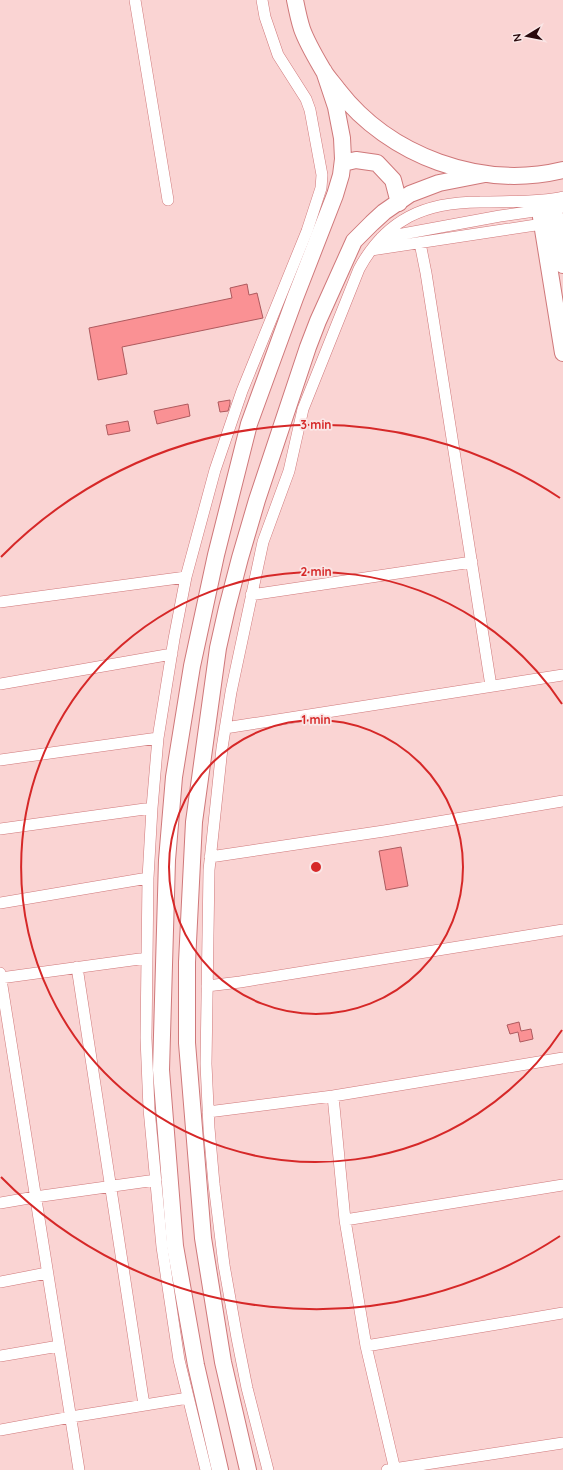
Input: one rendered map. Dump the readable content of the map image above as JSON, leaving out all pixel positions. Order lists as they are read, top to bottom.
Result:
{
  "north": "left",
  "rings": ["3 min", "2 min", "1 min"]
}
